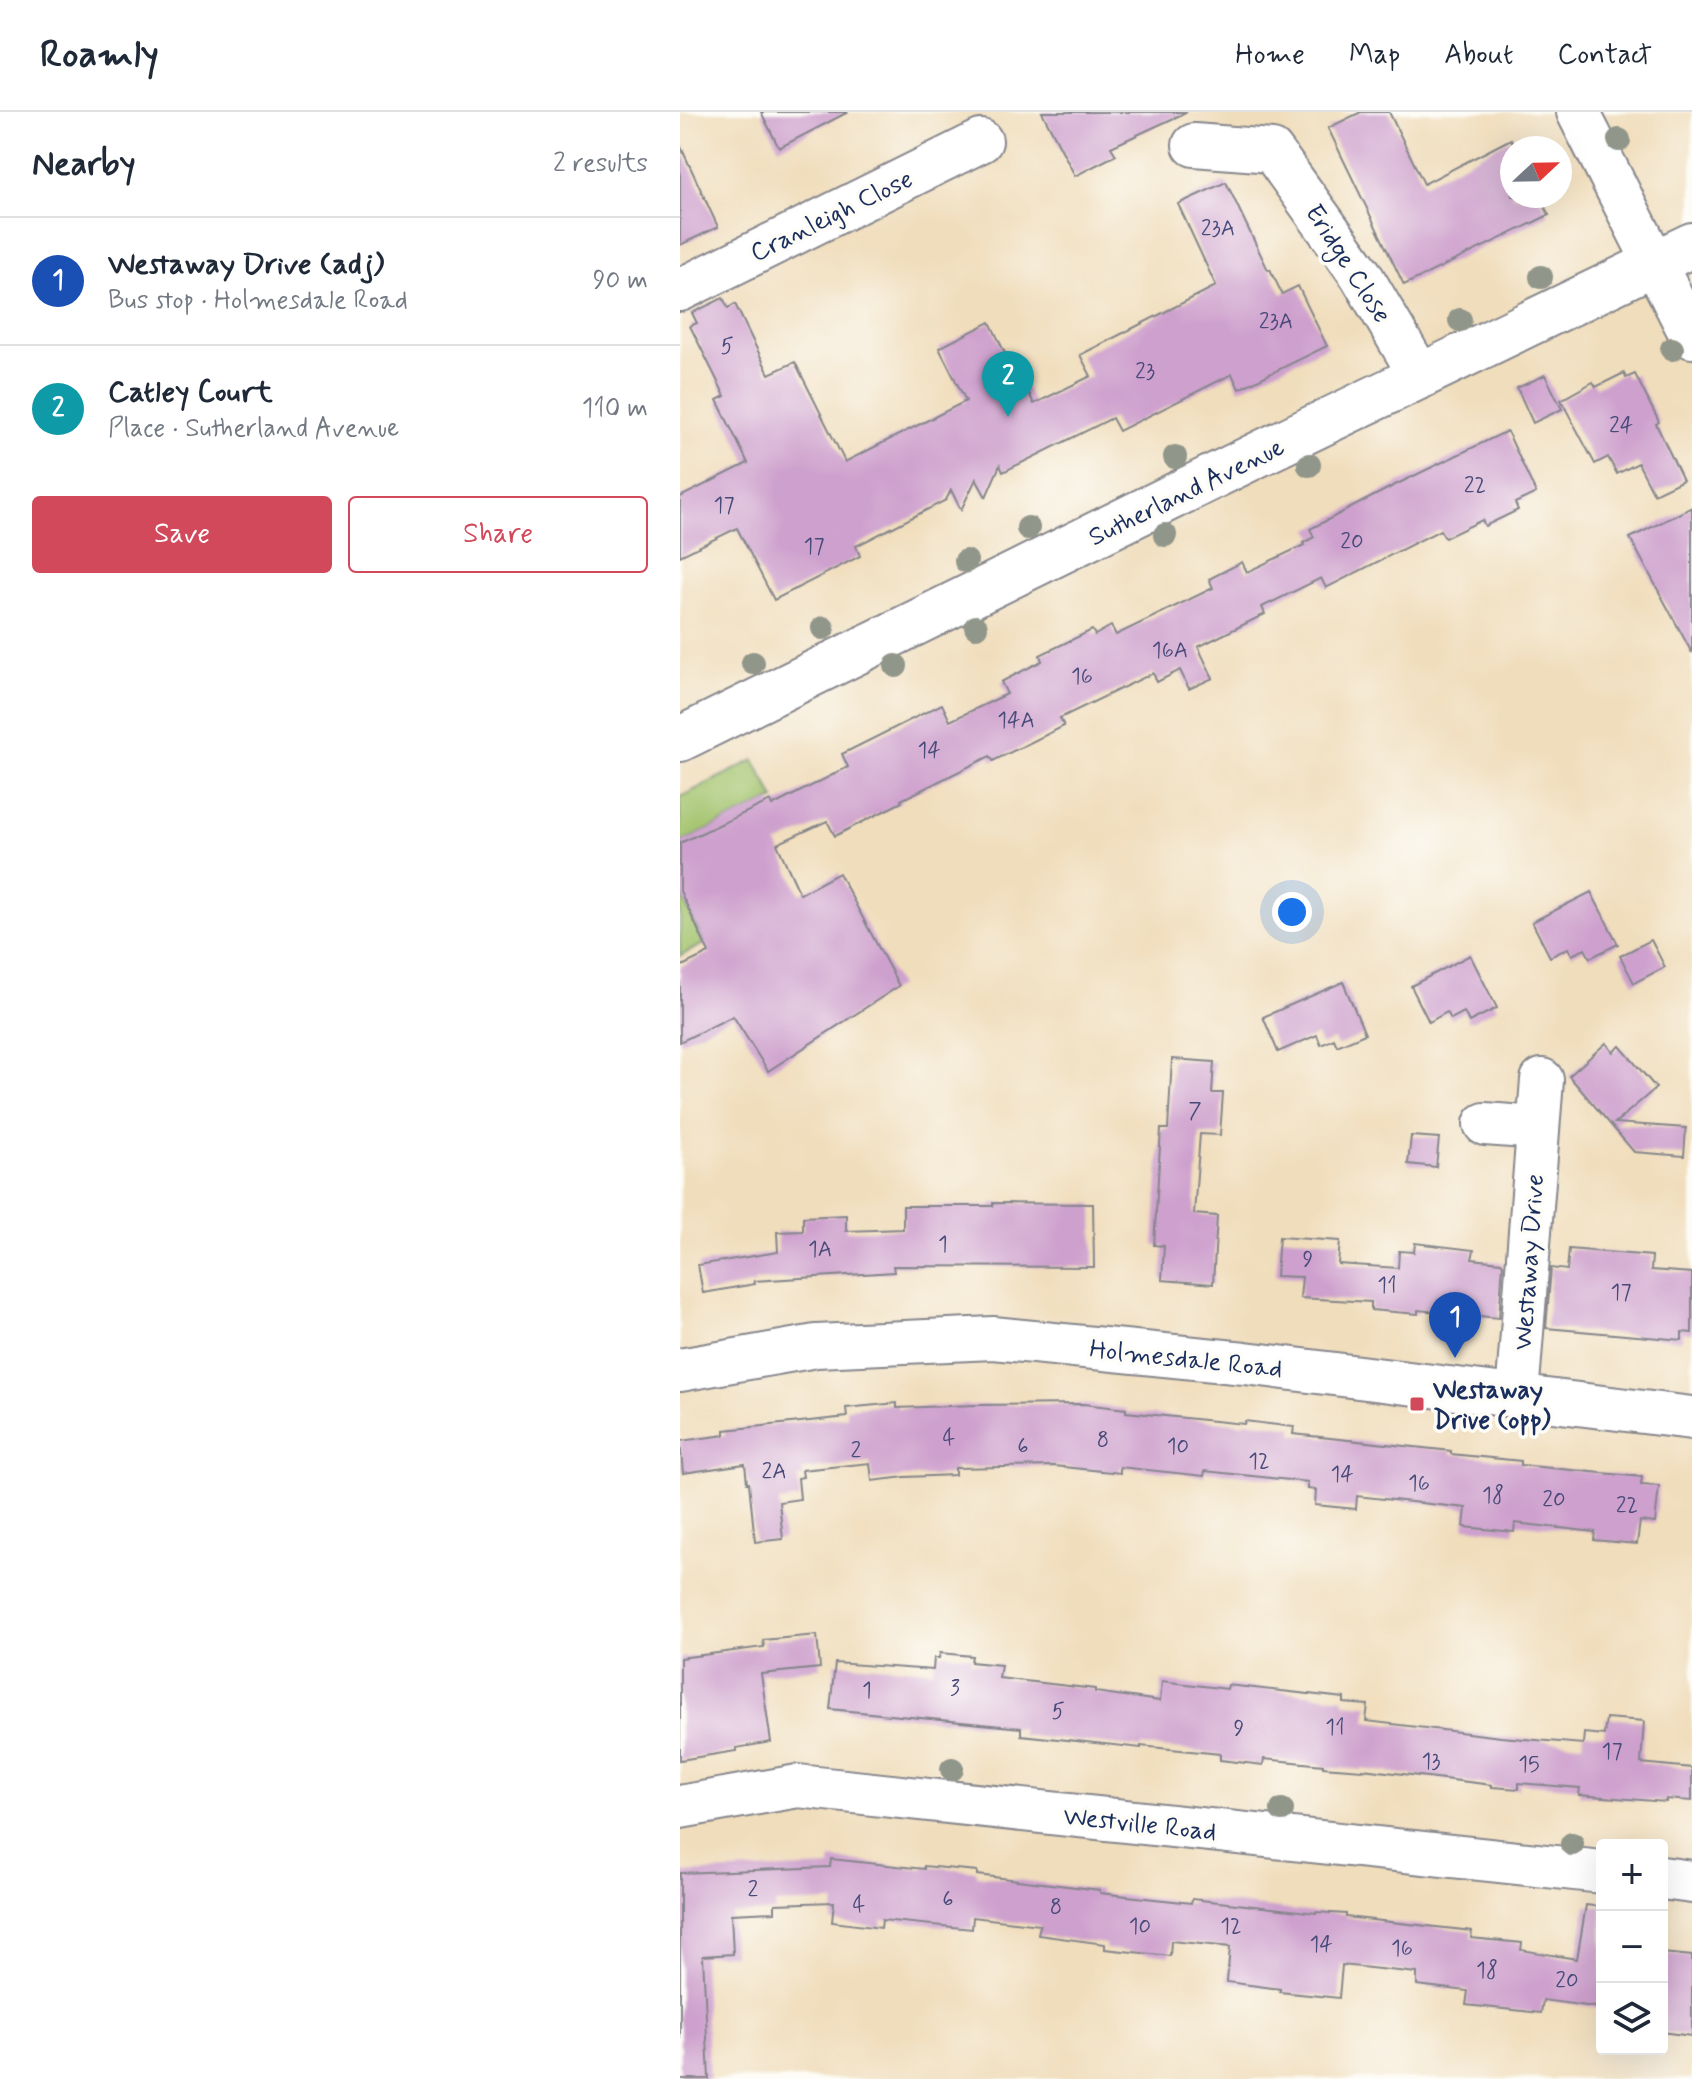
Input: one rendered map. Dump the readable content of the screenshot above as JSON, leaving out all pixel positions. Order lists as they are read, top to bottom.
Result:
{
  "streets": {
    "main road": ["Sutherland Avenue"],
    "street": [
      "Cranleigh Close",
      "Eridge Close",
      "Westaway Drive",
      "Holmesdale Road",
      "Westville Road"
    ]
  },
  "crossings": [
    ["Eridge Close", "Sutherland Avenue"],
    ["Westaway Drive", "Holmesdale Road"]
  ],
  "places": {
    "transit": ["Westaway Drive (opp)"]
  },
  "house_numbers": [
    "23A",
    "23A",
    "5",
    "23",
    "24",
    "22",
    "17",
    "20",
    "17",
    "16A",
    "16",
    "14A",
    "14",
    "7",
    "1",
    "1A",
    "9",
    "11",
    "17",
    "4",
    "8",
    "6",
    "10",
    "2",
    "12",
    "2A",
    "14",
    "16",
    "18",
    "20",
    "22",
    "3",
    "1",
    "5",
    "11",
    "9",
    "17",
    "13",
    "15",
    "2",
    "6",
    "4",
    "8",
    "10",
    "12",
    "14",
    "16",
    "18",
    "20"
  ],
  "north": "right",
  "page": {
    "header": "Roamly",
    "nav": [
      "Home",
      "Map",
      "About",
      "Contact"
    ],
    "heading": ["Nearby", "2 results"],
    "list": [
      {
        "mark": "1",
        "name": "Westaway Drive (adj)",
        "note": "Bus stop · Holmesdale Road",
        "value": "90 m"
      },
      {
        "mark": "2",
        "name": "Catley Court",
        "note": "Place · Sutherland Avenue",
        "value": "110 m"
      }
    ],
    "pins": ["2", "1"],
    "buttons": ["Save", "Share"],
    "map_buttons": ["+", "−"]
  }
}
